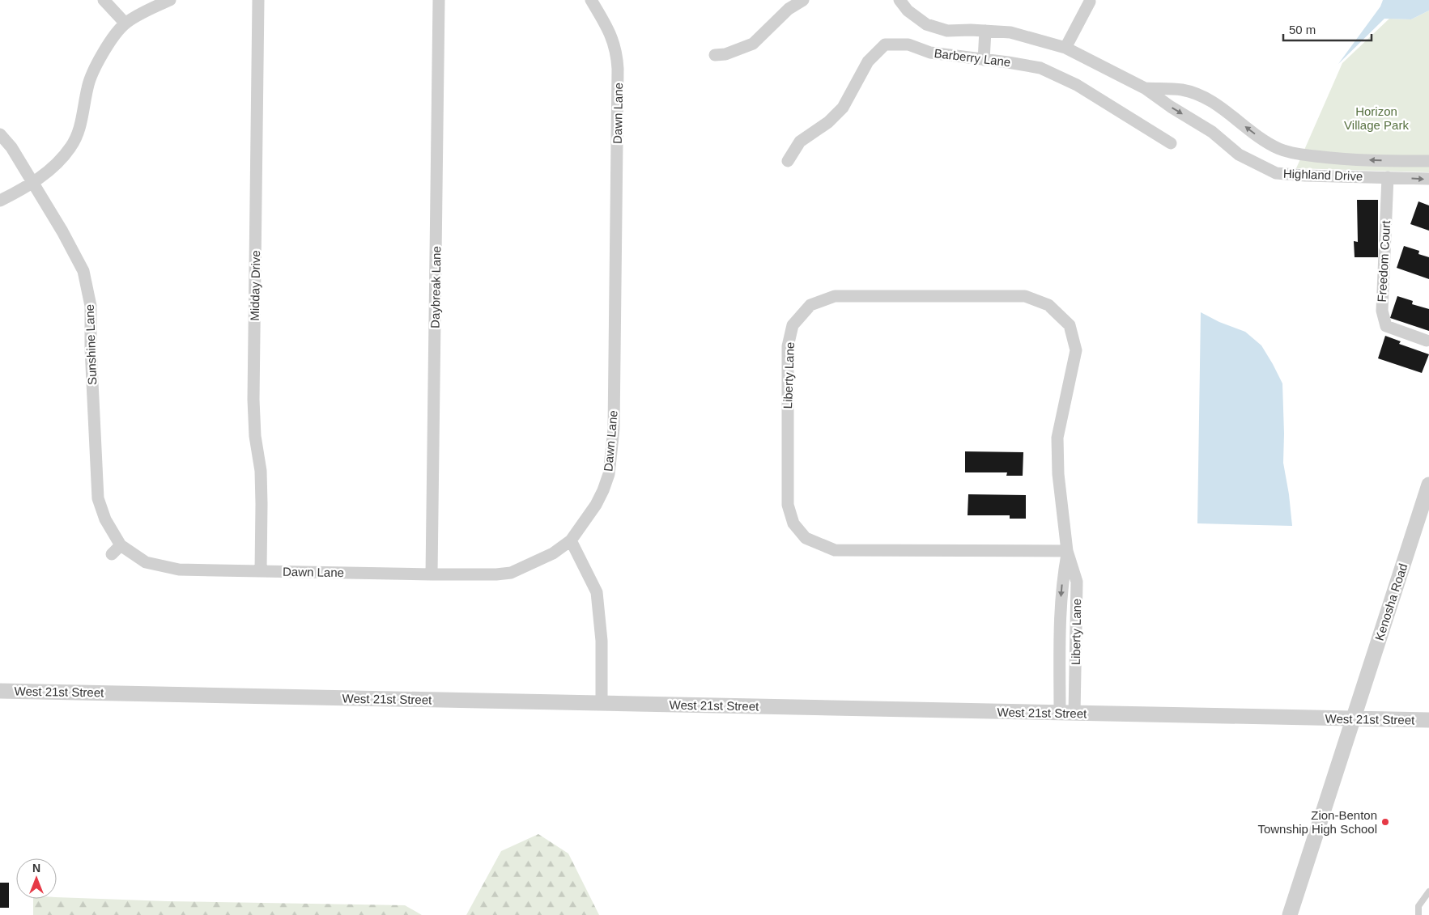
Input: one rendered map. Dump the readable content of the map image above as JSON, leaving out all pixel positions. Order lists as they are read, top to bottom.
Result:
{
  "streets": {
    "street": [
      "Barberry Lane",
      "Dawn Lane",
      "Highland Drive",
      "Freedom Court",
      "Midday Drive",
      "Daybreak Lane",
      "Sunshine Lane",
      "Liberty Lane",
      "Kenosha Road",
      "West 21st Street"
    ]
  },
  "crossings": [
    ["Dawn Lane", "Midday Drive"],
    ["Dawn Lane", "Daybreak Lane"],
    ["Dawn Lane", "Sunshine Lane"],
    ["Highland Drive", "Freedom Court"],
    ["Liberty Lane", "West 21st Street"],
    ["Kenosha Road", "West 21st Street"]
  ],
  "parks": ["Horizon Village Park"],
  "places": ["Zion-Benton Township High School"],
  "scale_bar": "50 m",
  "north": "top"
}
